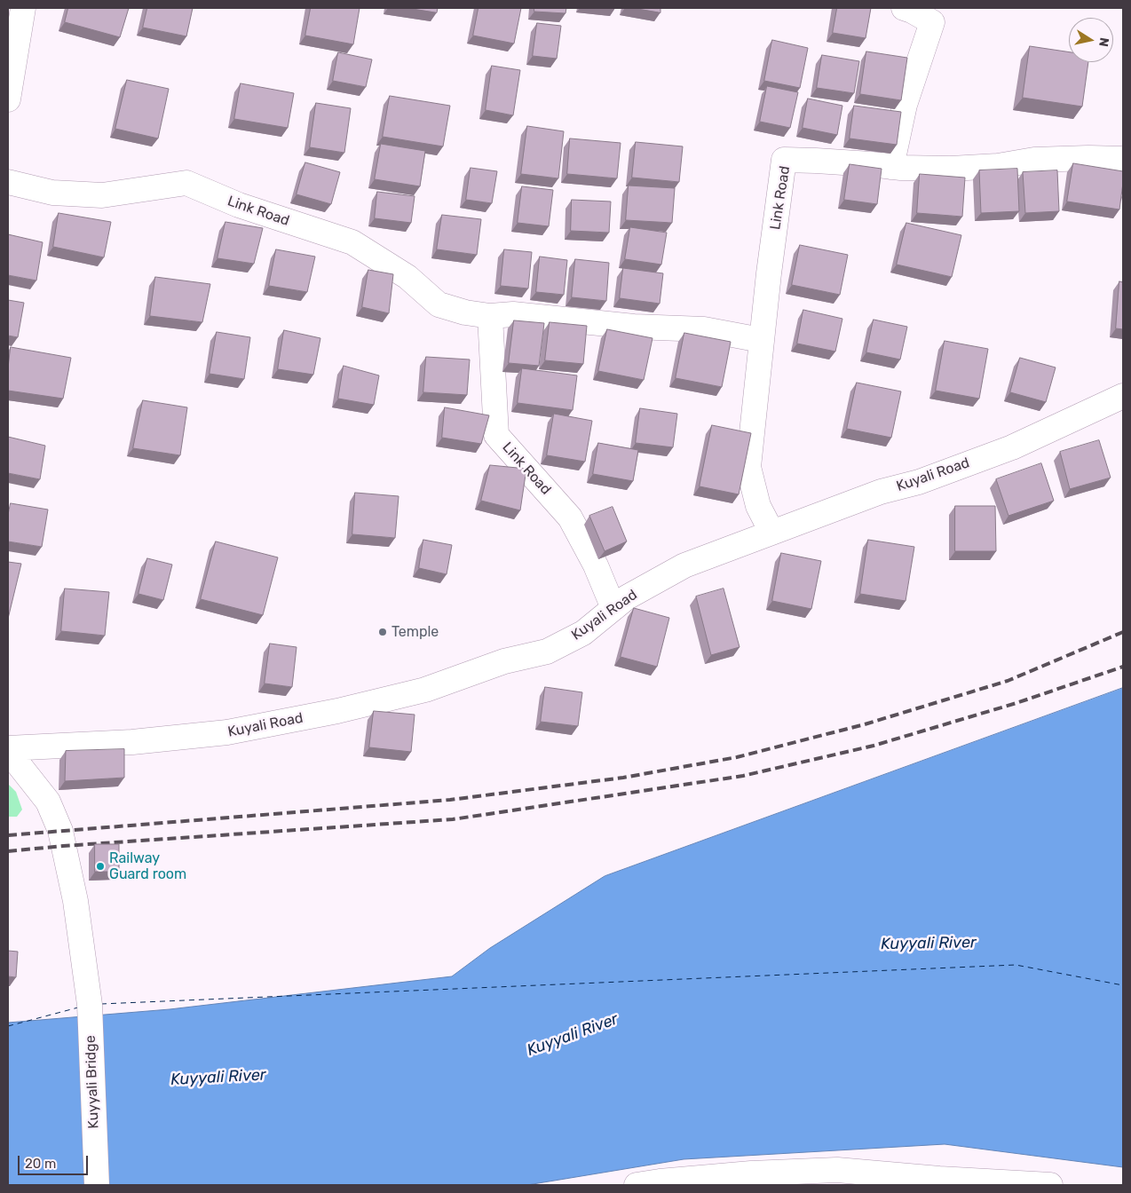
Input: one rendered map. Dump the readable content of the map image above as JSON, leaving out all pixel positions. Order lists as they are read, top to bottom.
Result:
{
  "streets": {
    "street": ["Link Road", "Kuyali Road", "Kuyyali Bridge"]
  },
  "crossings": [
    ["Link Road", "Kuyali Road"],
    ["Kuyali Road", "Kuyyali Bridge"]
  ],
  "water": ["Kuyyali River"],
  "places": ["Temple", "Railway Guard room"],
  "scale_bar": "20 m",
  "north": "right"
}
